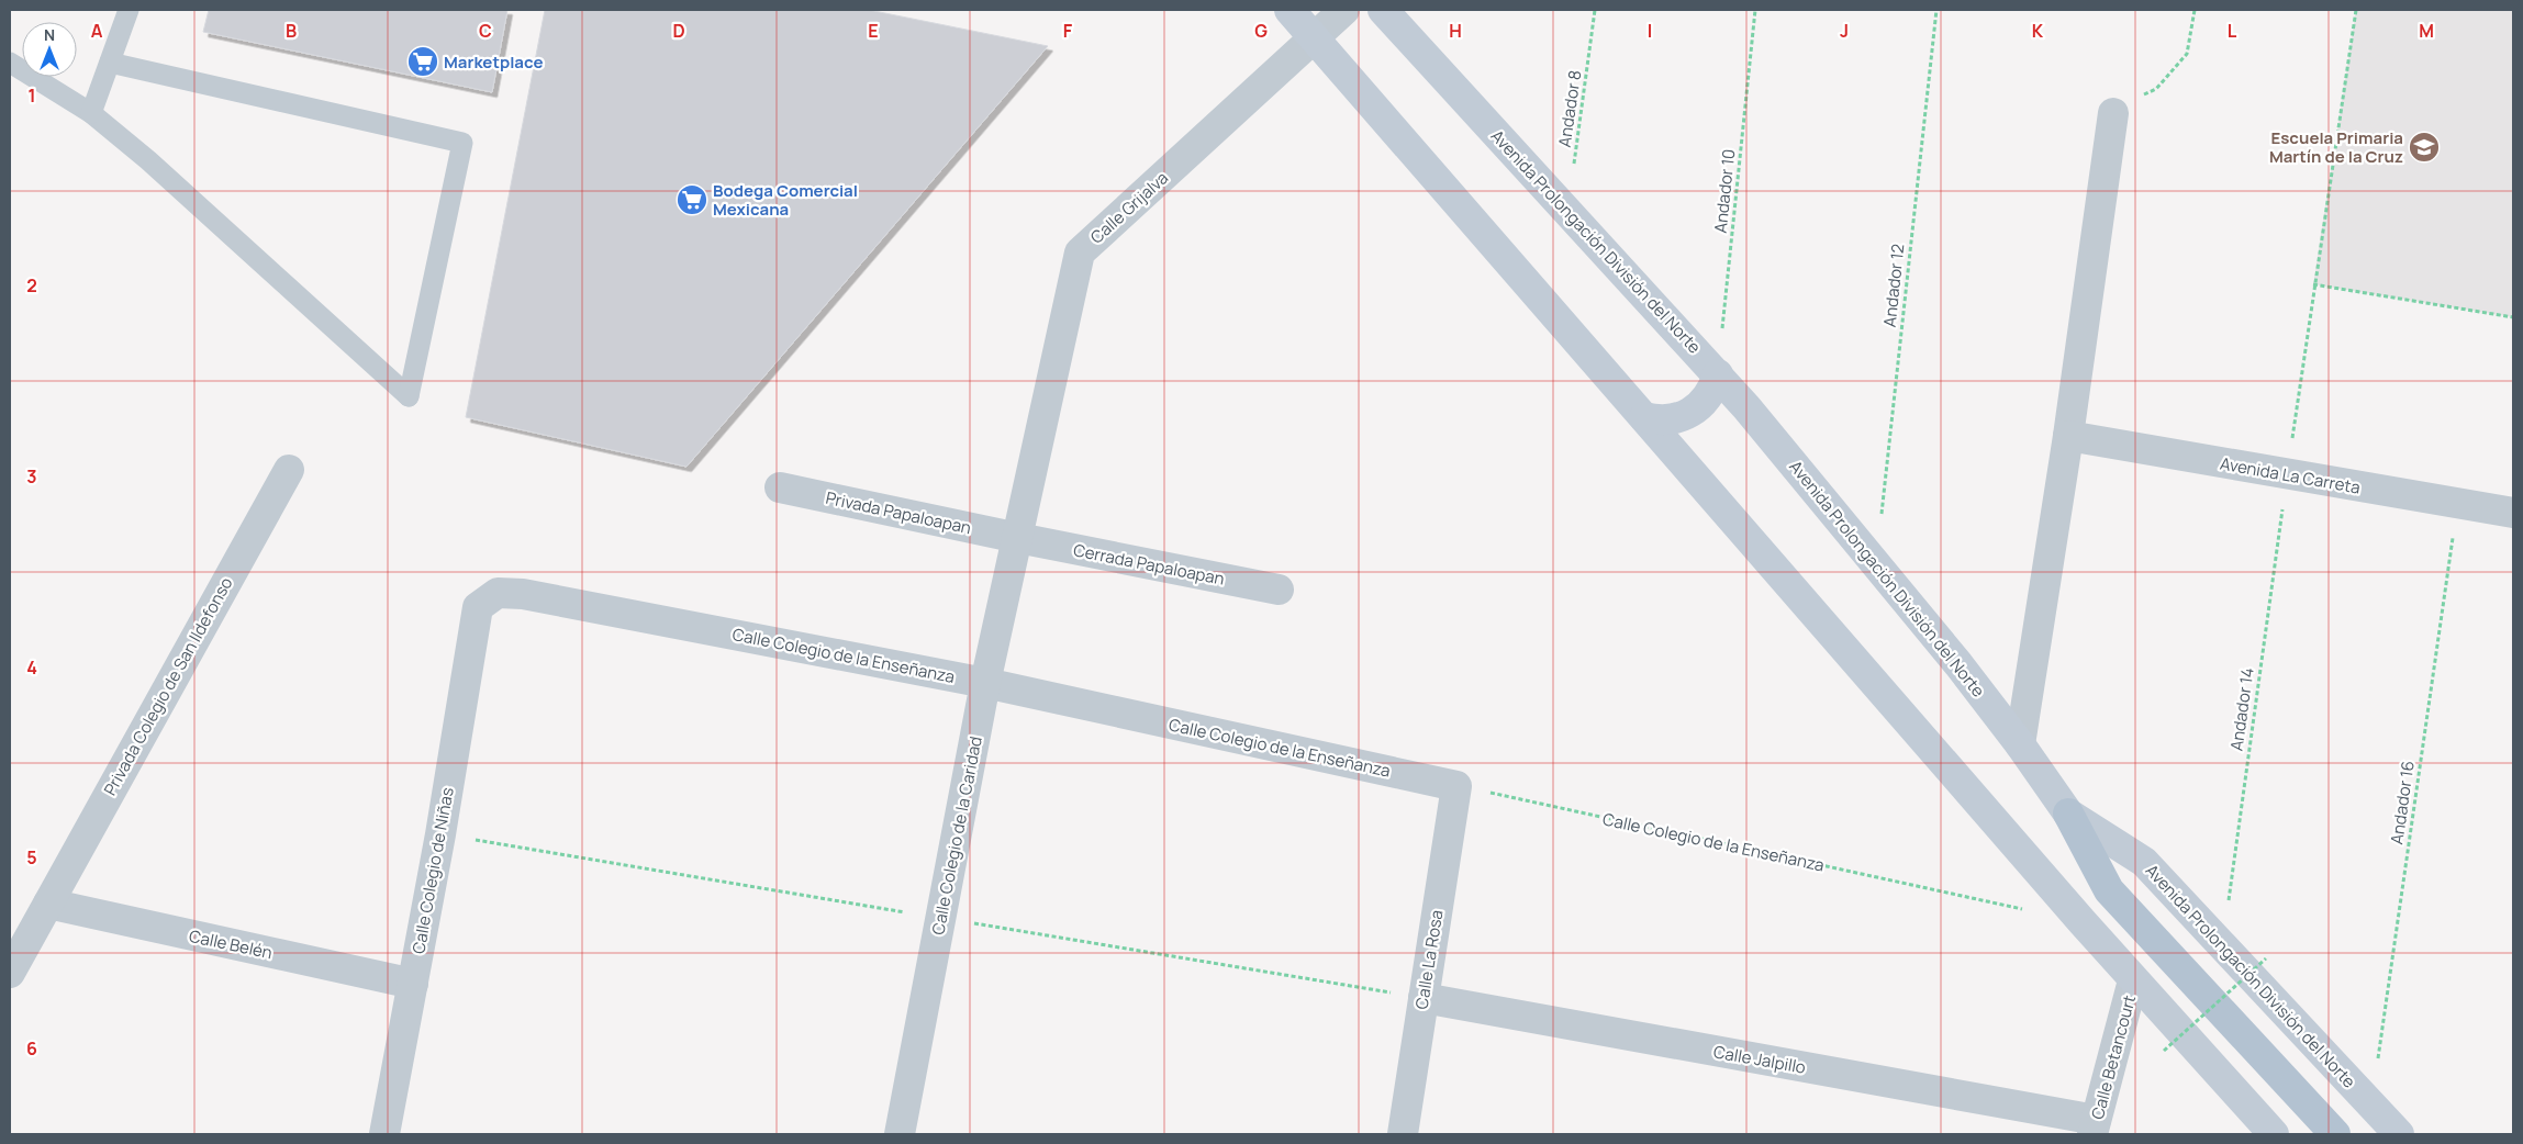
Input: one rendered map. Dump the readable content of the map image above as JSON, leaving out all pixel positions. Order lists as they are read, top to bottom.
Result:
{
  "streets": {
    "main road": ["Avenida Prolongación División del Norte"],
    "street": [
      "Calle Grijalva",
      "Avenida La Carreta",
      "Privada Papaloapan",
      "Cerrada Papaloapan",
      "Calle Colegio de la Enseñanza",
      "Privada Colegio de San Ildefonso",
      "Calle Colegio de la Caridad",
      "Calle Colegio de Niñas",
      "Calle Belén",
      "Calle La Rosa",
      "Calle Betancourt",
      "Calle Jalpillo"
    ],
    "path": [
      "Andador 8",
      "Andador 10",
      "Andador 12",
      "Andador 14",
      "Andador 16"
    ]
  },
  "crossings": [
    ["Andador 8", "Avenida Prolongación División del Norte"],
    ["Andador 10", "Avenida Prolongación División del Norte"],
    ["Calle Grijalva", "Privada Papaloapan"],
    ["Calle Grijalva", "Cerrada Papaloapan"],
    ["Calle Grijalva", "Calle Colegio de la Caridad"],
    ["Avenida Prolongación División del Norte", "Andador 12"],
    ["Avenida Prolongación División del Norte", "Andador 14"],
    ["Avenida Prolongación División del Norte", "Andador 16"],
    ["Avenida La Carreta", "Andador 14"],
    ["Avenida La Carreta", "Andador 16"],
    ["Privada Papaloapan", "Cerrada Papaloapan"],
    ["Privada Papaloapan", "Calle Colegio de la Caridad"],
    ["Cerrada Papaloapan", "Calle Colegio de la Caridad"],
    ["Calle Colegio de la Enseñanza", "Calle Colegio de la Caridad"],
    ["Calle Colegio de la Enseñanza", "Calle Colegio de Niñas"],
    ["Calle Colegio de la Enseñanza", "Calle La Rosa"],
    ["Privada Colegio de San Ildefonso", "Calle Belén"],
    ["Calle Colegio de Niñas", "Calle Belén"],
    ["Calle La Rosa", "Calle Jalpillo"],
    ["Calle Betancourt", "Calle Jalpillo"]
  ],
  "places": {
    "supermarket": ["Marketplace", "Bodega Comercial Mexicana"],
    "school or university": ["Escuela Primaria Martín de la Cruz"]
  },
  "north": "top",
  "grid": {
    "columns": [
      "A",
      "B",
      "C",
      "D",
      "E",
      "F",
      "G",
      "H",
      "I",
      "J",
      "K",
      "L",
      "M"
    ],
    "rows": [
      "1",
      "2",
      "3",
      "4",
      "5",
      "6"
    ]
  }
}
